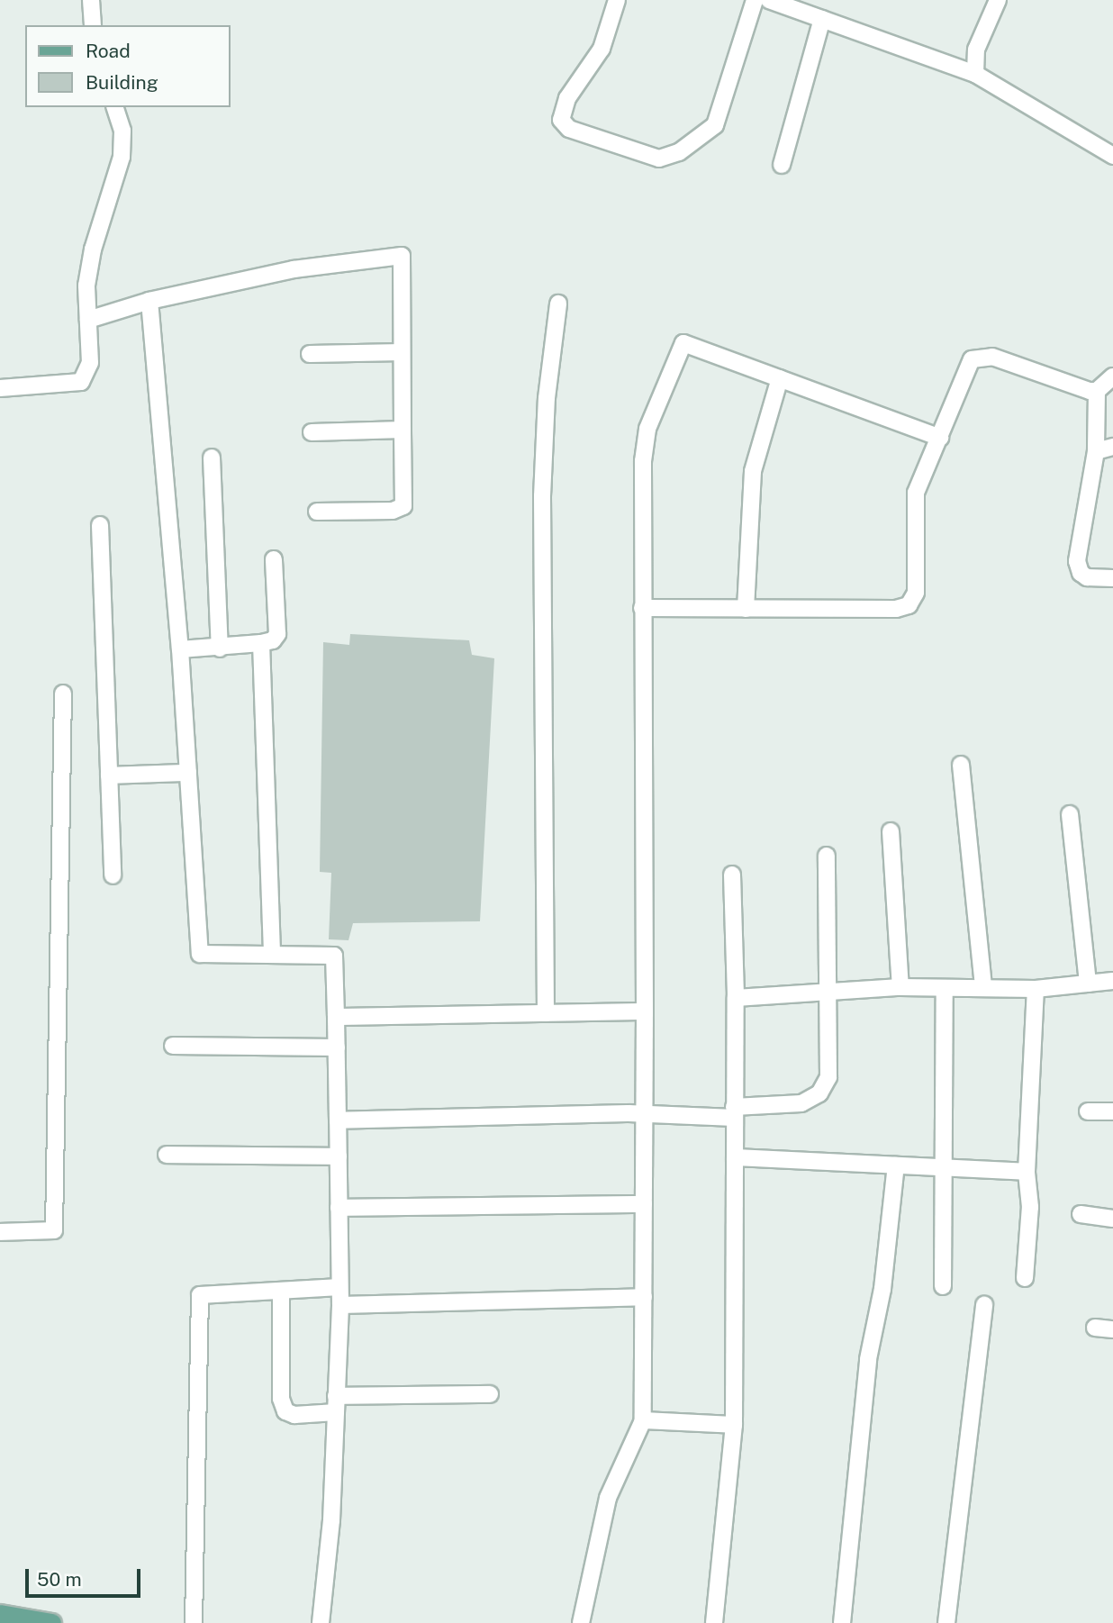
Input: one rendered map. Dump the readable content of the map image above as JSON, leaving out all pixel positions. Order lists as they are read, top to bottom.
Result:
{
  "legend": ["Road", "Building"],
  "scale_bar": "50 m"
}
